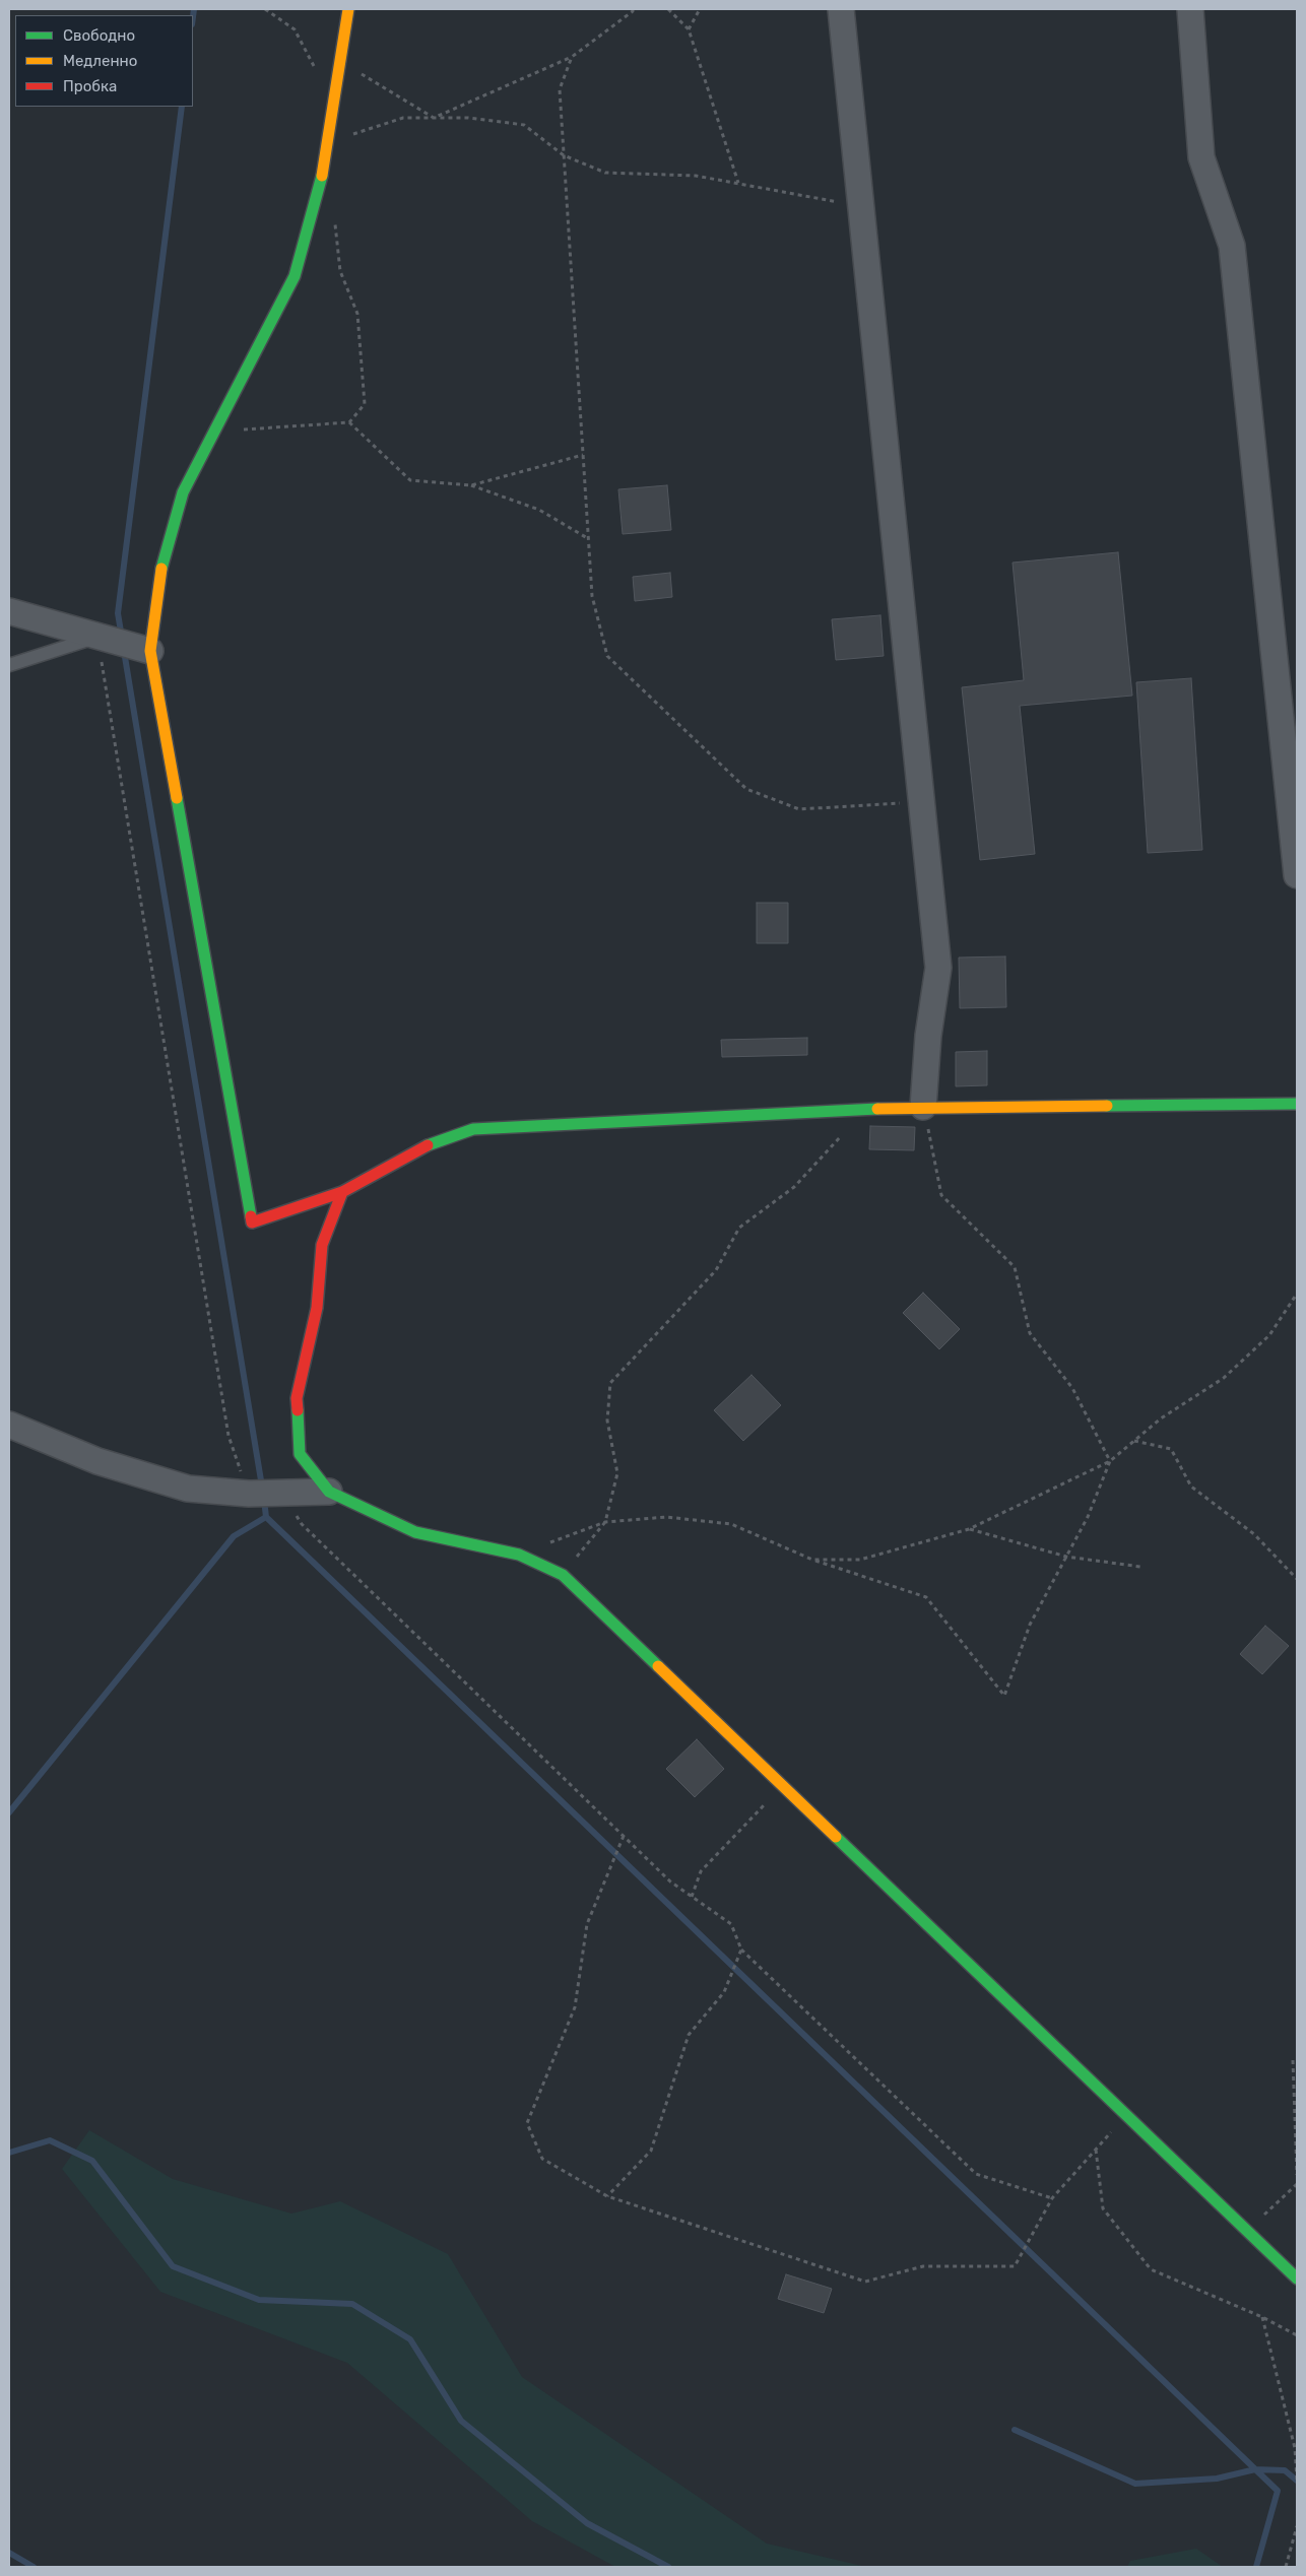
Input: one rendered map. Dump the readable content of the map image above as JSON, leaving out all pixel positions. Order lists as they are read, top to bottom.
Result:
{
  "legend": ["Свободно", "Медленно", "Пробка"]
}
